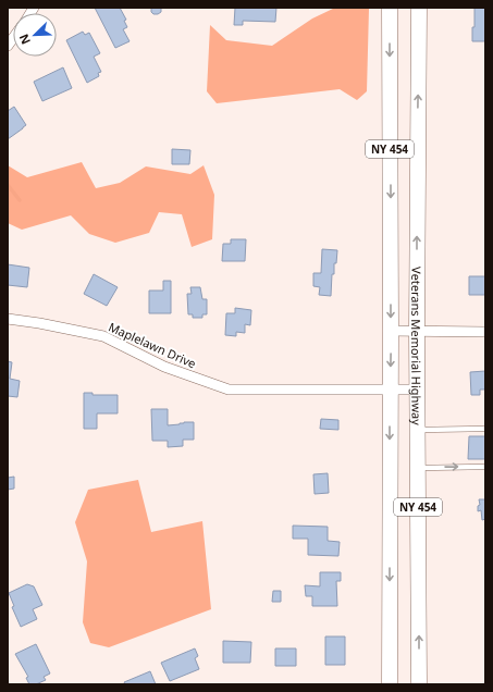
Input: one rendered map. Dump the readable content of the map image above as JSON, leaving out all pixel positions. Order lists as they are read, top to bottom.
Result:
{
  "streets": {
    "main road": ["NY 454", "Veterans Memorial Highway"],
    "street": ["Maplelawn Drive"]
  },
  "crossings": [
    ["NY 454", "Maplelawn Drive"],
    ["Maplelawn Drive", "Veterans Memorial Highway"]
  ],
  "north": "bottom left"
}
